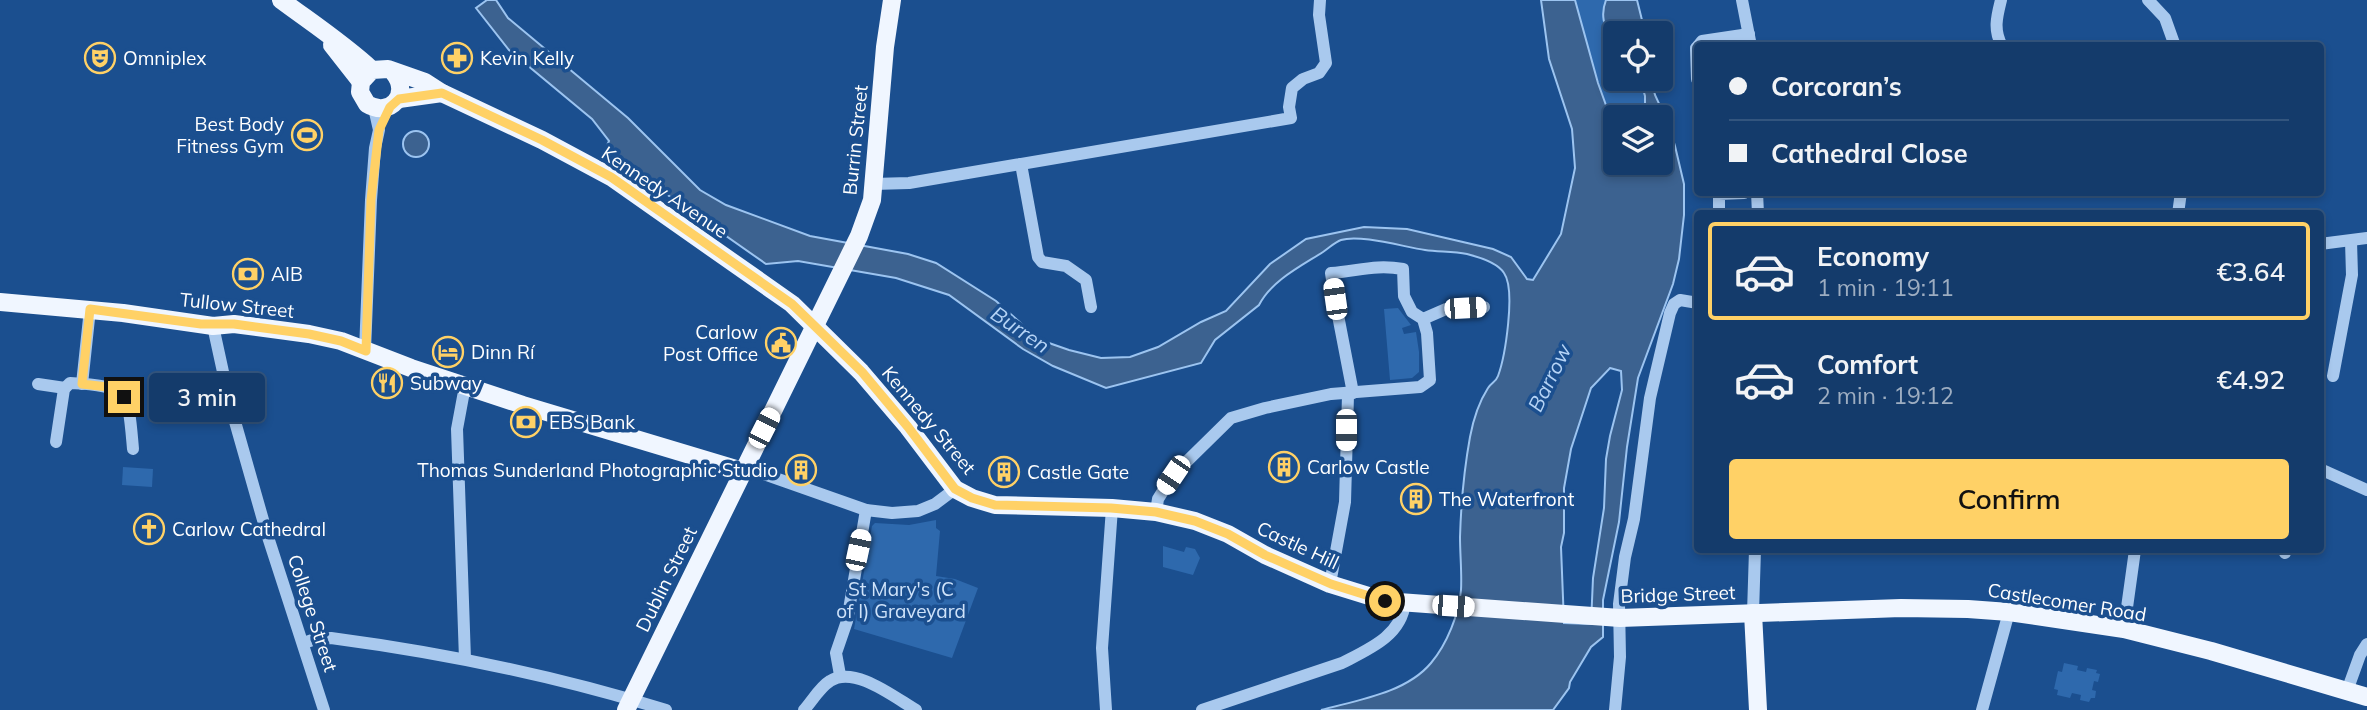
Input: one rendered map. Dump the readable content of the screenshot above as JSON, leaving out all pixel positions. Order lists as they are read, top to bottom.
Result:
{
  "streets": {
    "main road": [
      "Burrin Street",
      "Kennedy Avenue",
      "Tullow Street",
      "Kennedy Street",
      "Castle Hill",
      "Dublin Street",
      "Bridge Street",
      "Castlecomer Road"
    ],
    "street": ["College Street"]
  },
  "crossings": [
    ["Burrin Street", "Kennedy Avenue"],
    ["Burrin Street", "Tullow Street"],
    ["Burrin Street", "Kennedy Street"],
    ["Burrin Street", "Dublin Street"],
    ["Kennedy Avenue", "Kennedy Street"],
    ["Tullow Street", "Dublin Street"],
    ["Tullow Street", "College Street"],
    ["Kennedy Street", "Castle Hill"],
    ["Castle Hill", "Bridge Street"],
    ["Bridge Street", "Castlecomer Road"]
  ],
  "water": ["Burren", "Barrow"],
  "parks": ["St Mary's (C of I) Graveyard"],
  "places": {
    "theatre": ["Omniplex"],
    "pharmacy": ["Kevin Kelly"],
    "sports": ["Best Body Fitness Gym"],
    "bank": ["AIB", "EBS Bank"],
    "public building": ["Carlow Post Office"],
    "hotel": ["Dinn Rí"],
    "restaurant": ["Subway"],
    "building": [
      "Carlow Castle",
      "Thomas Sunderland Photographic Studio",
      "Castle Gate",
      "The Waterfront"
    ],
    "church": ["Carlow Cathedral"]
  },
  "page": {
    "banner": ["Corcoran’s", "Cathedral Close"],
    "list": [
      {
        "name": "Economy",
        "note": "1 min · 19:11",
        "value": "€3.64"
      },
      {
        "name": "Comfort",
        "note": "2 min · 19:12",
        "value": "€4.92"
      }
    ],
    "bubble": "3 min",
    "buttons": "Confirm"
  }
}
